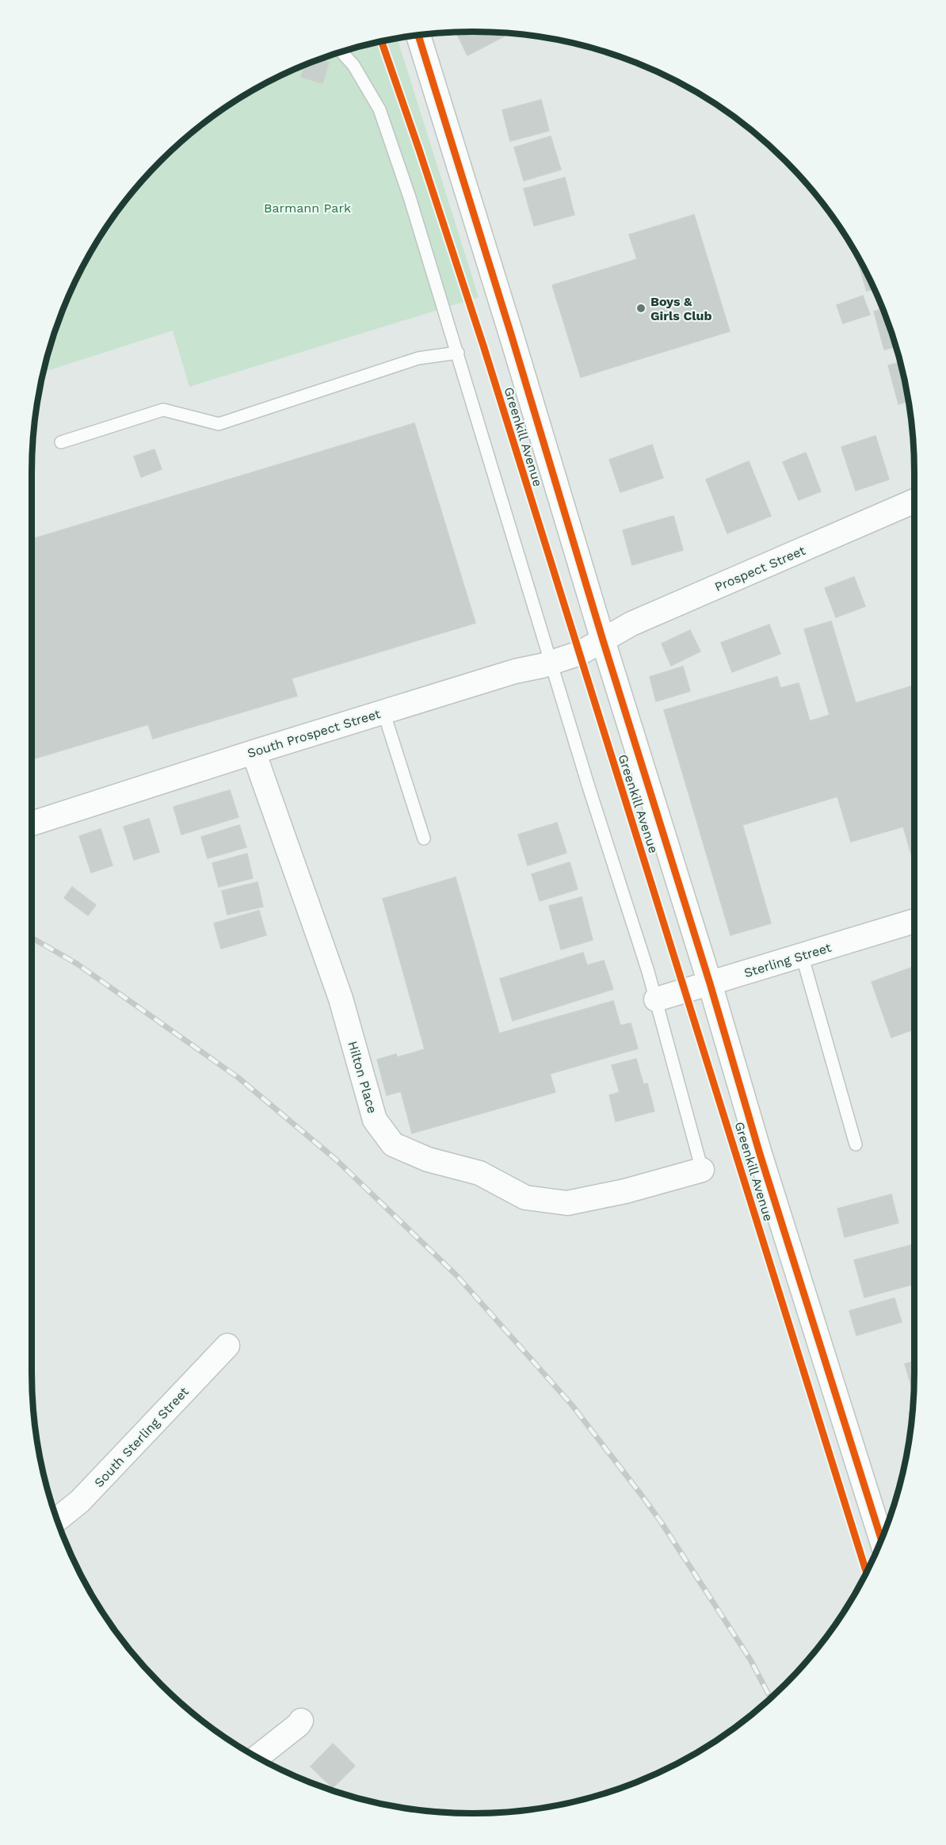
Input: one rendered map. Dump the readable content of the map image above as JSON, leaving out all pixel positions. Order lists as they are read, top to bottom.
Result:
{
  "streets": {
    "street": [
      "Greenkill Avenue",
      "Prospect Street",
      "South Prospect Street",
      "Sterling Street",
      "Hilton Place",
      "South Sterling Street"
    ]
  },
  "crossings": [
    ["Greenkill Avenue", "Prospect Street"],
    ["Greenkill Avenue", "South Prospect Street"],
    ["Greenkill Avenue", "Sterling Street"],
    ["Prospect Street", "South Prospect Street"],
    ["South Prospect Street", "Hilton Place"]
  ],
  "parks": ["Barmann Park"],
  "places": ["Boys & Girls Club"]
}
